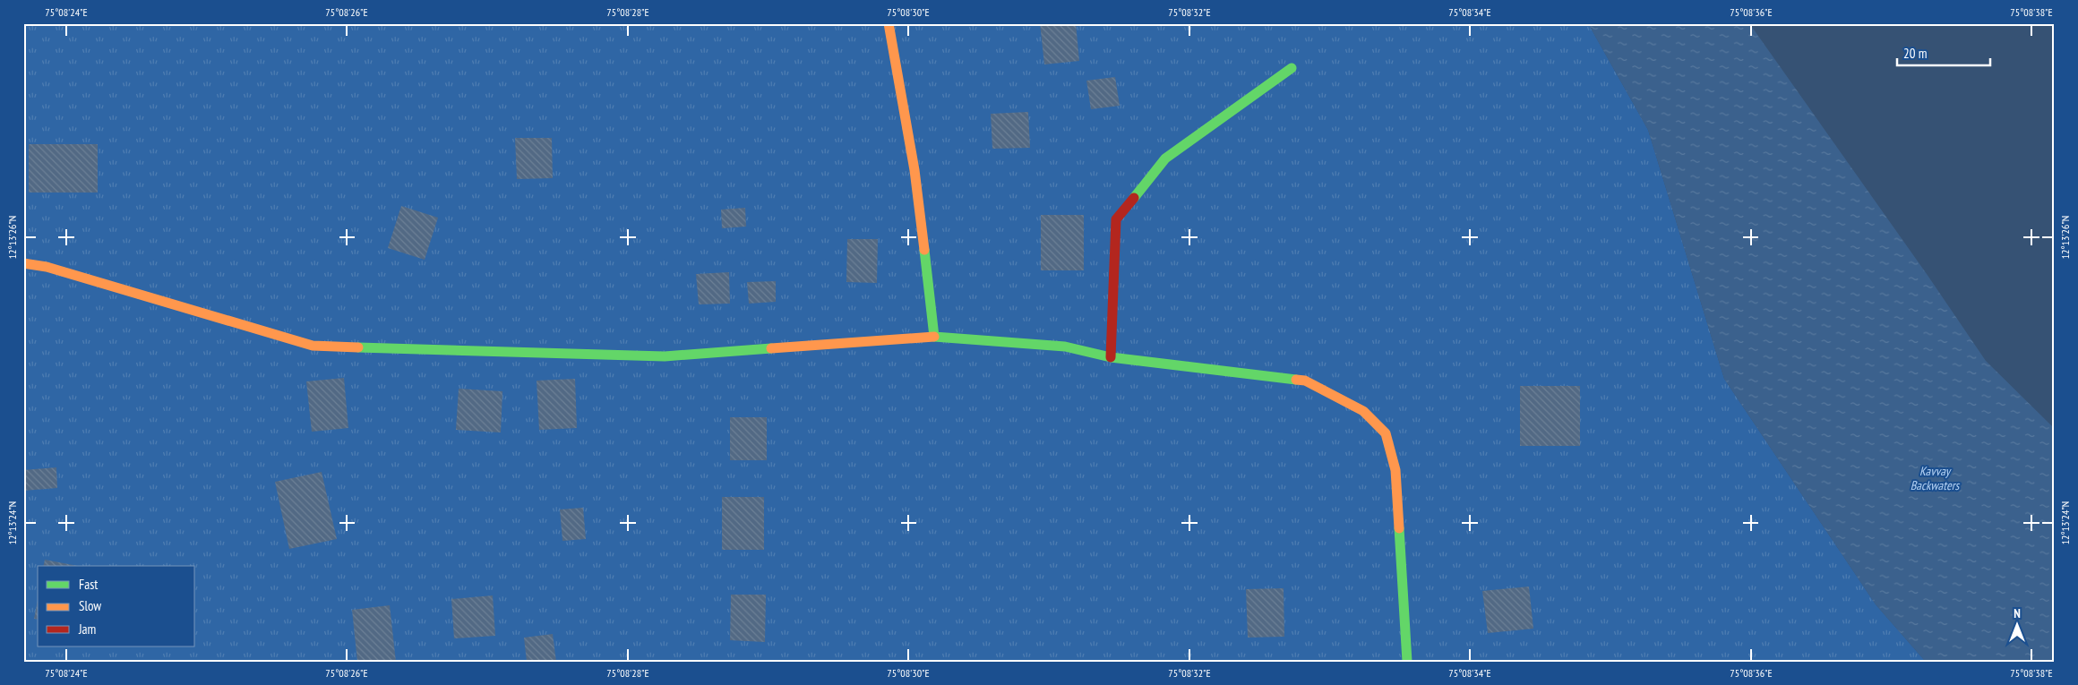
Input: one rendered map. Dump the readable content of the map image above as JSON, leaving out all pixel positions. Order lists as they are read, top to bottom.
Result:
{
  "water": ["Kavvay Backwaters"],
  "legend": ["Fast", "Slow", "Jam"],
  "scale_bar": "20 m",
  "north": "top",
  "coordinates": [
    "75°08'24\"E",
    "75°08'26\"E",
    "75°08'28\"E",
    "75°08'30\"E",
    "75°08'32\"E",
    "75°08'34\"E",
    "75°08'36\"E",
    "75°08'38\"E",
    "12°13'26\"N",
    "12°13'24\"N"
  ]
}
